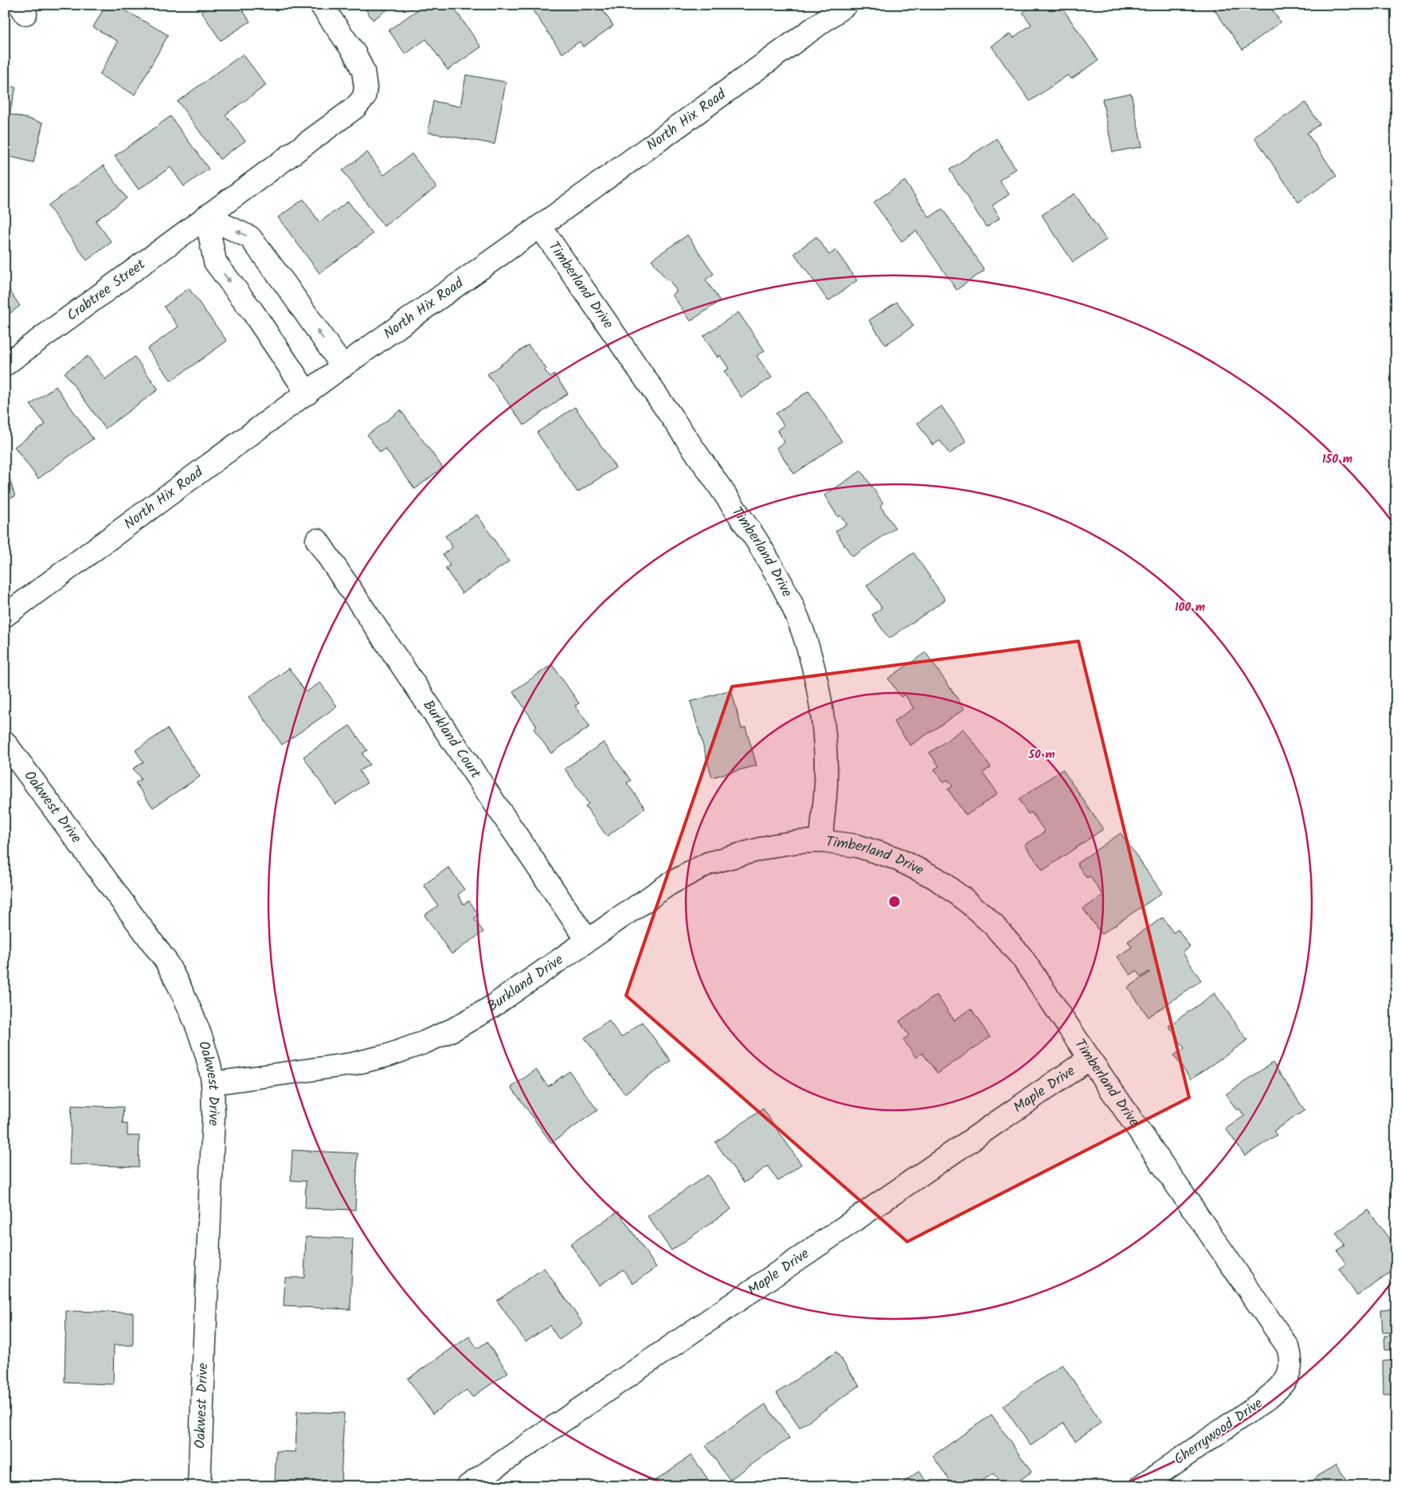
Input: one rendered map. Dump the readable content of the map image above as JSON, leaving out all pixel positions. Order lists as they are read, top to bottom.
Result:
{
  "streets": {
    "street": [
      "North Hix Road",
      "Timberland Drive",
      "Crabtree Street",
      "Burkland Court",
      "Oakwest Drive",
      "Burkland Drive",
      "Maple Drive",
      "Cherrywood Drive"
    ]
  },
  "crossings": [
    ["North Hix Road", "Timberland Drive"],
    ["Timberland Drive", "Burkland Drive"],
    ["Timberland Drive", "Maple Drive"],
    ["Timberland Drive", "Cherrywood Drive"],
    ["Burkland Court", "Burkland Drive"],
    ["Oakwest Drive", "Burkland Drive"]
  ],
  "rings": ["150 m", "100 m", "50 m"]
}
